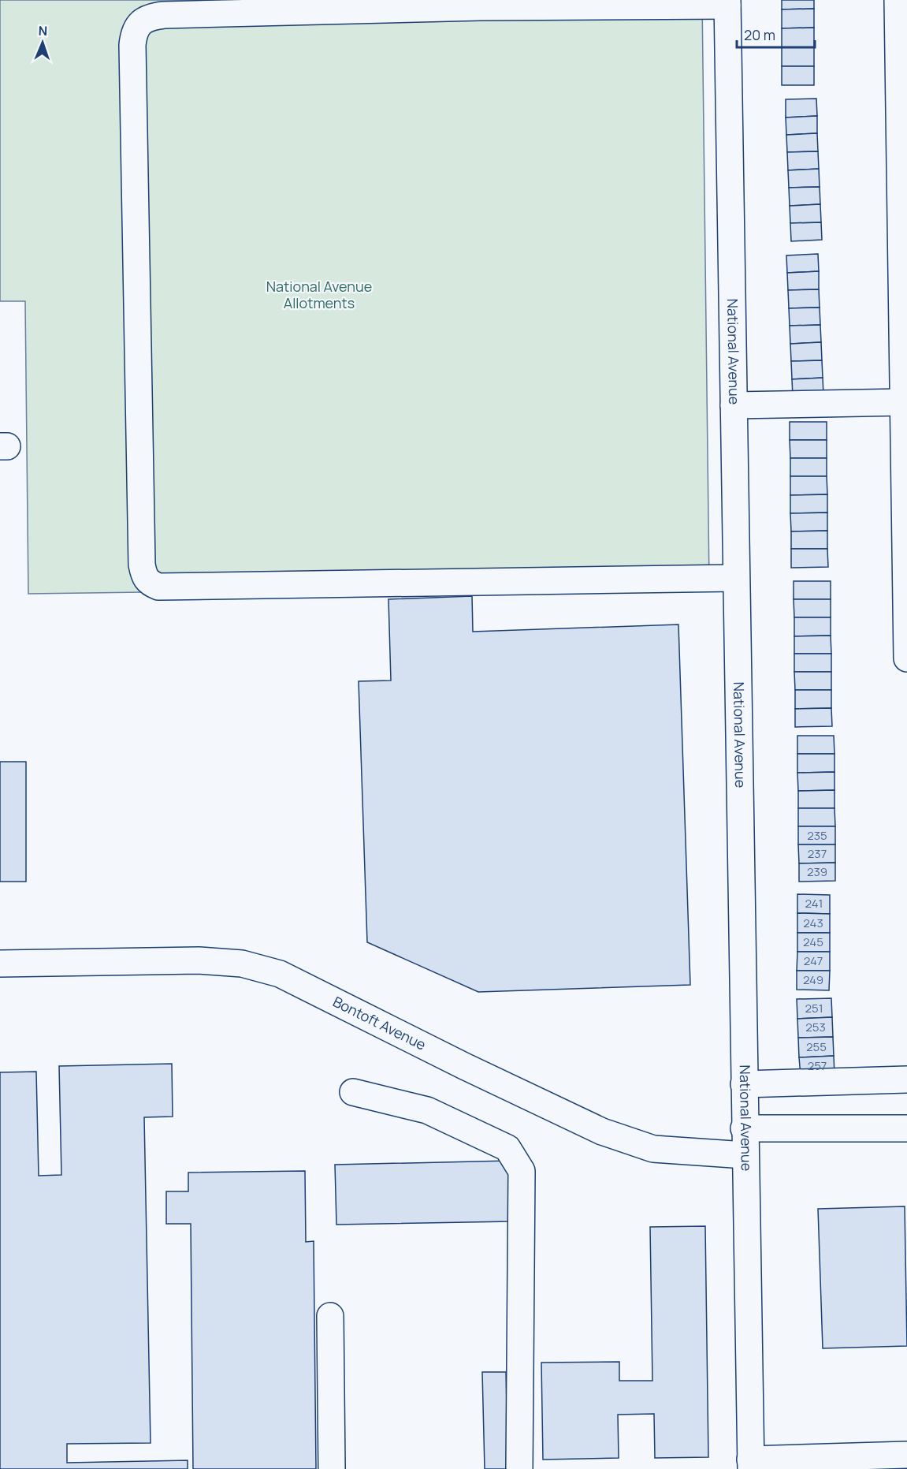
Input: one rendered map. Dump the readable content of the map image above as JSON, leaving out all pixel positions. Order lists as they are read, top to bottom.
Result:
{
  "streets": {
    "street": ["National Avenue", "Bontoft Avenue"]
  },
  "crossings": [
    ["National Avenue", "Bontoft Avenue"]
  ],
  "parks": ["National Avenue Allotments"],
  "house_numbers": [
    "235",
    "237",
    "239",
    "241",
    "243",
    "245",
    "247",
    "249",
    "251",
    "253",
    "255",
    "257"
  ],
  "scale_bar": "20 m",
  "north": "top"
}
